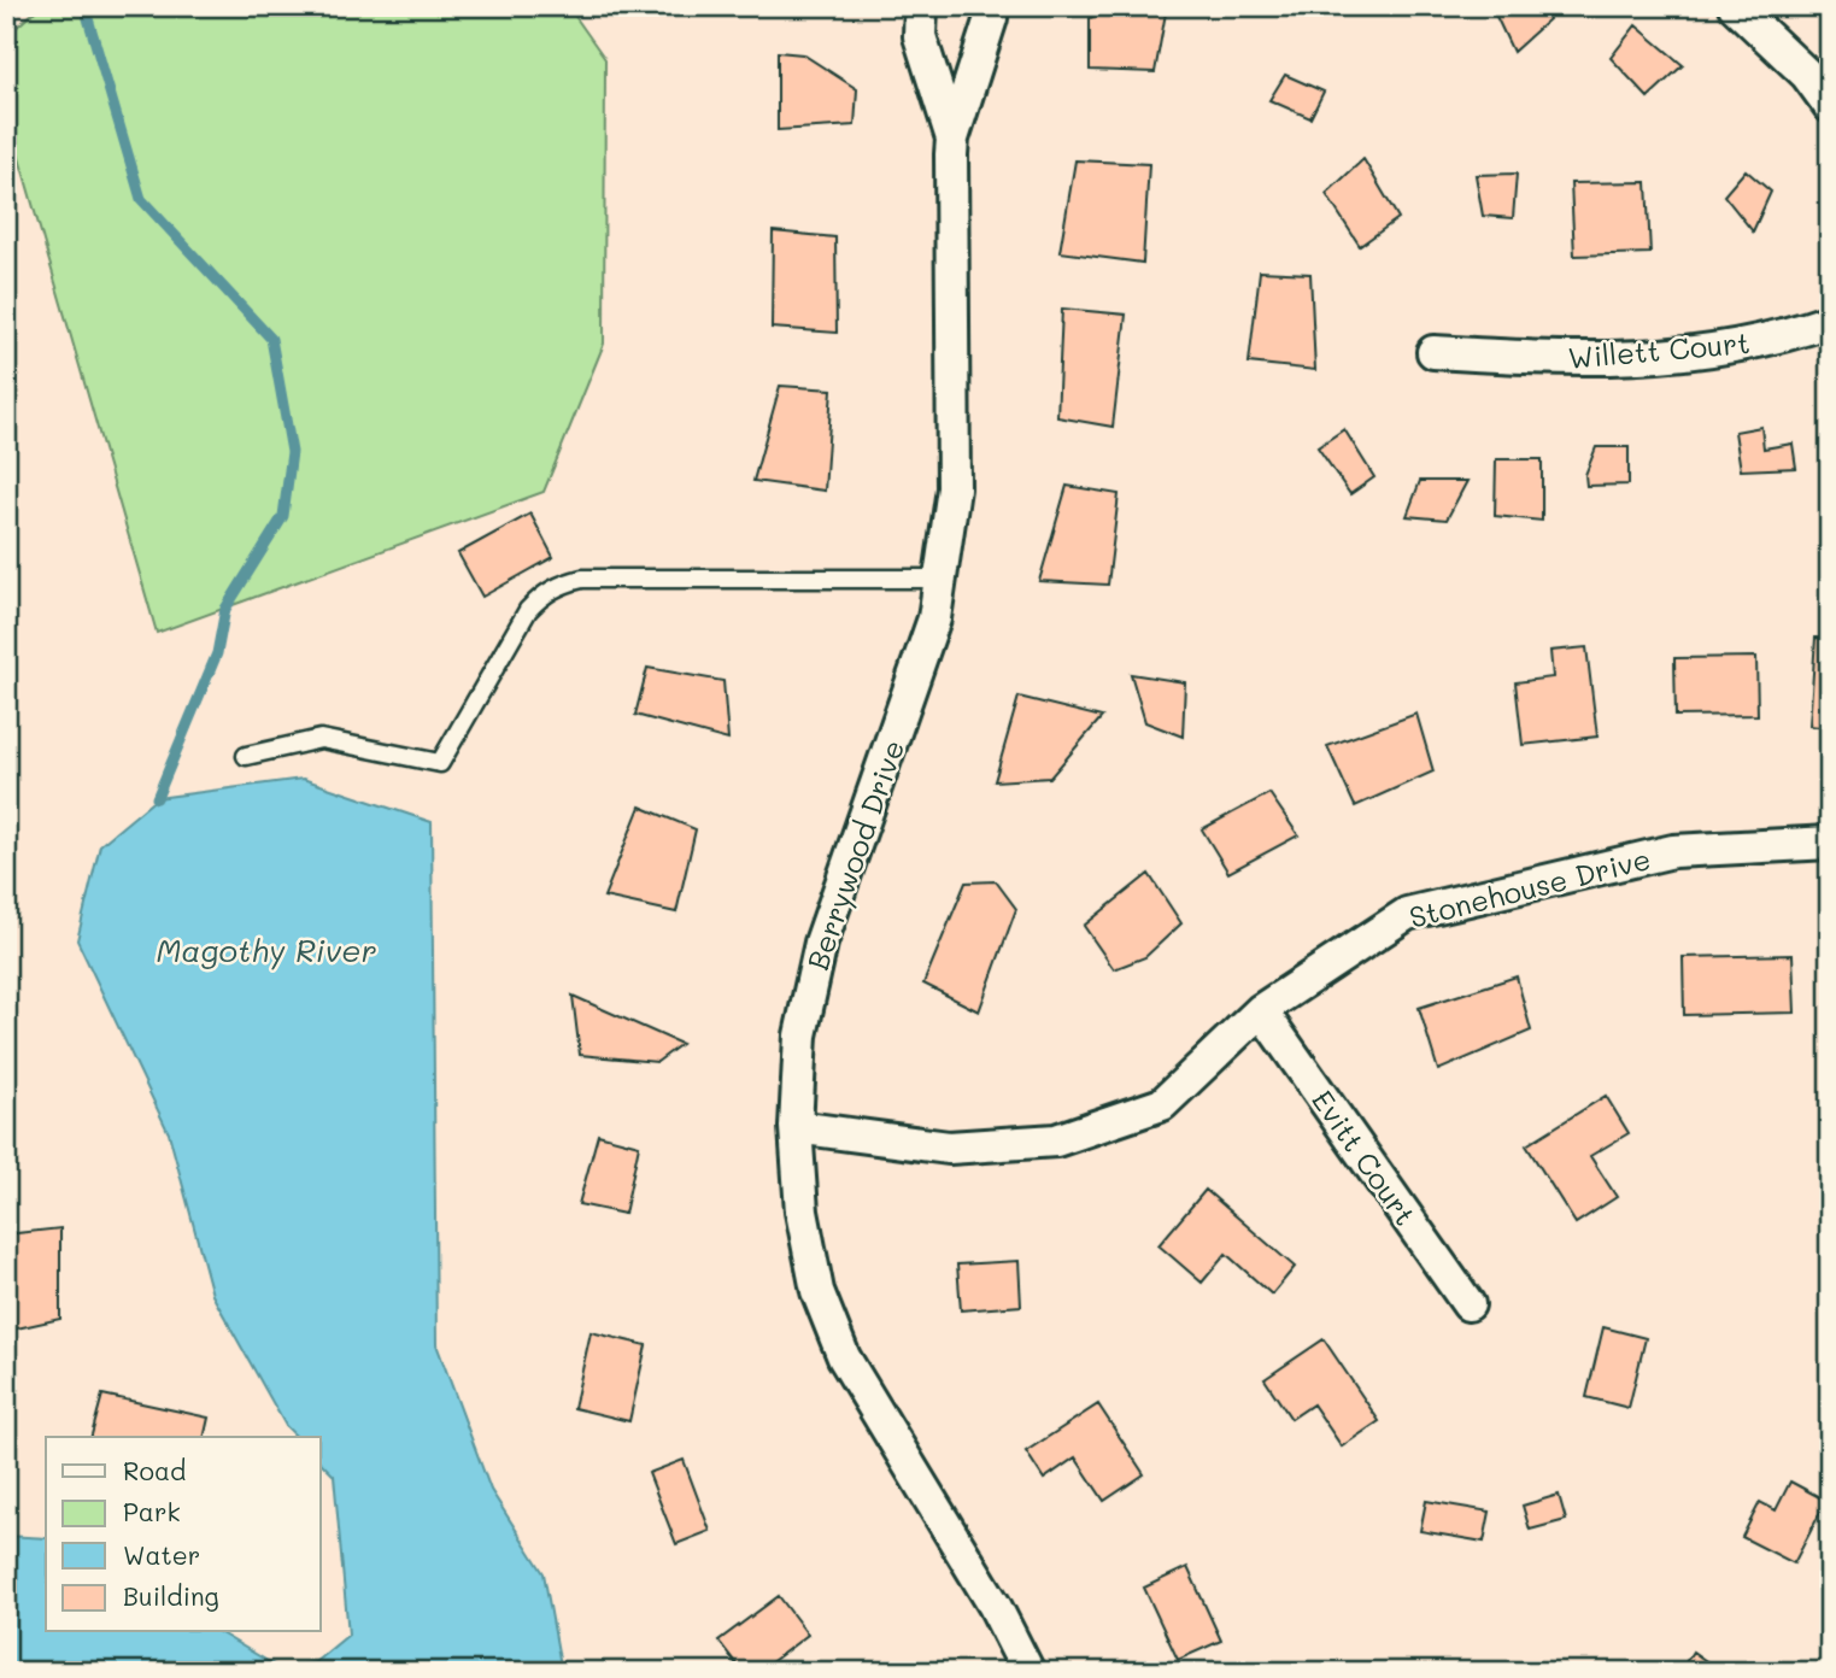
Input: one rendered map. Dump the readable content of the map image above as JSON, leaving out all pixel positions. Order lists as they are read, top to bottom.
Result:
{
  "streets": {
    "street": [
      "Willett Court",
      "Berrywood Drive",
      "Stonehouse Drive",
      "Evitt Court"
    ]
  },
  "crossings": [
    ["Berrywood Drive", "Stonehouse Drive"],
    ["Stonehouse Drive", "Evitt Court"]
  ],
  "water": ["Magothy River"],
  "legend": [
    "Road",
    "Park",
    "Water",
    "Building"
  ]
}
